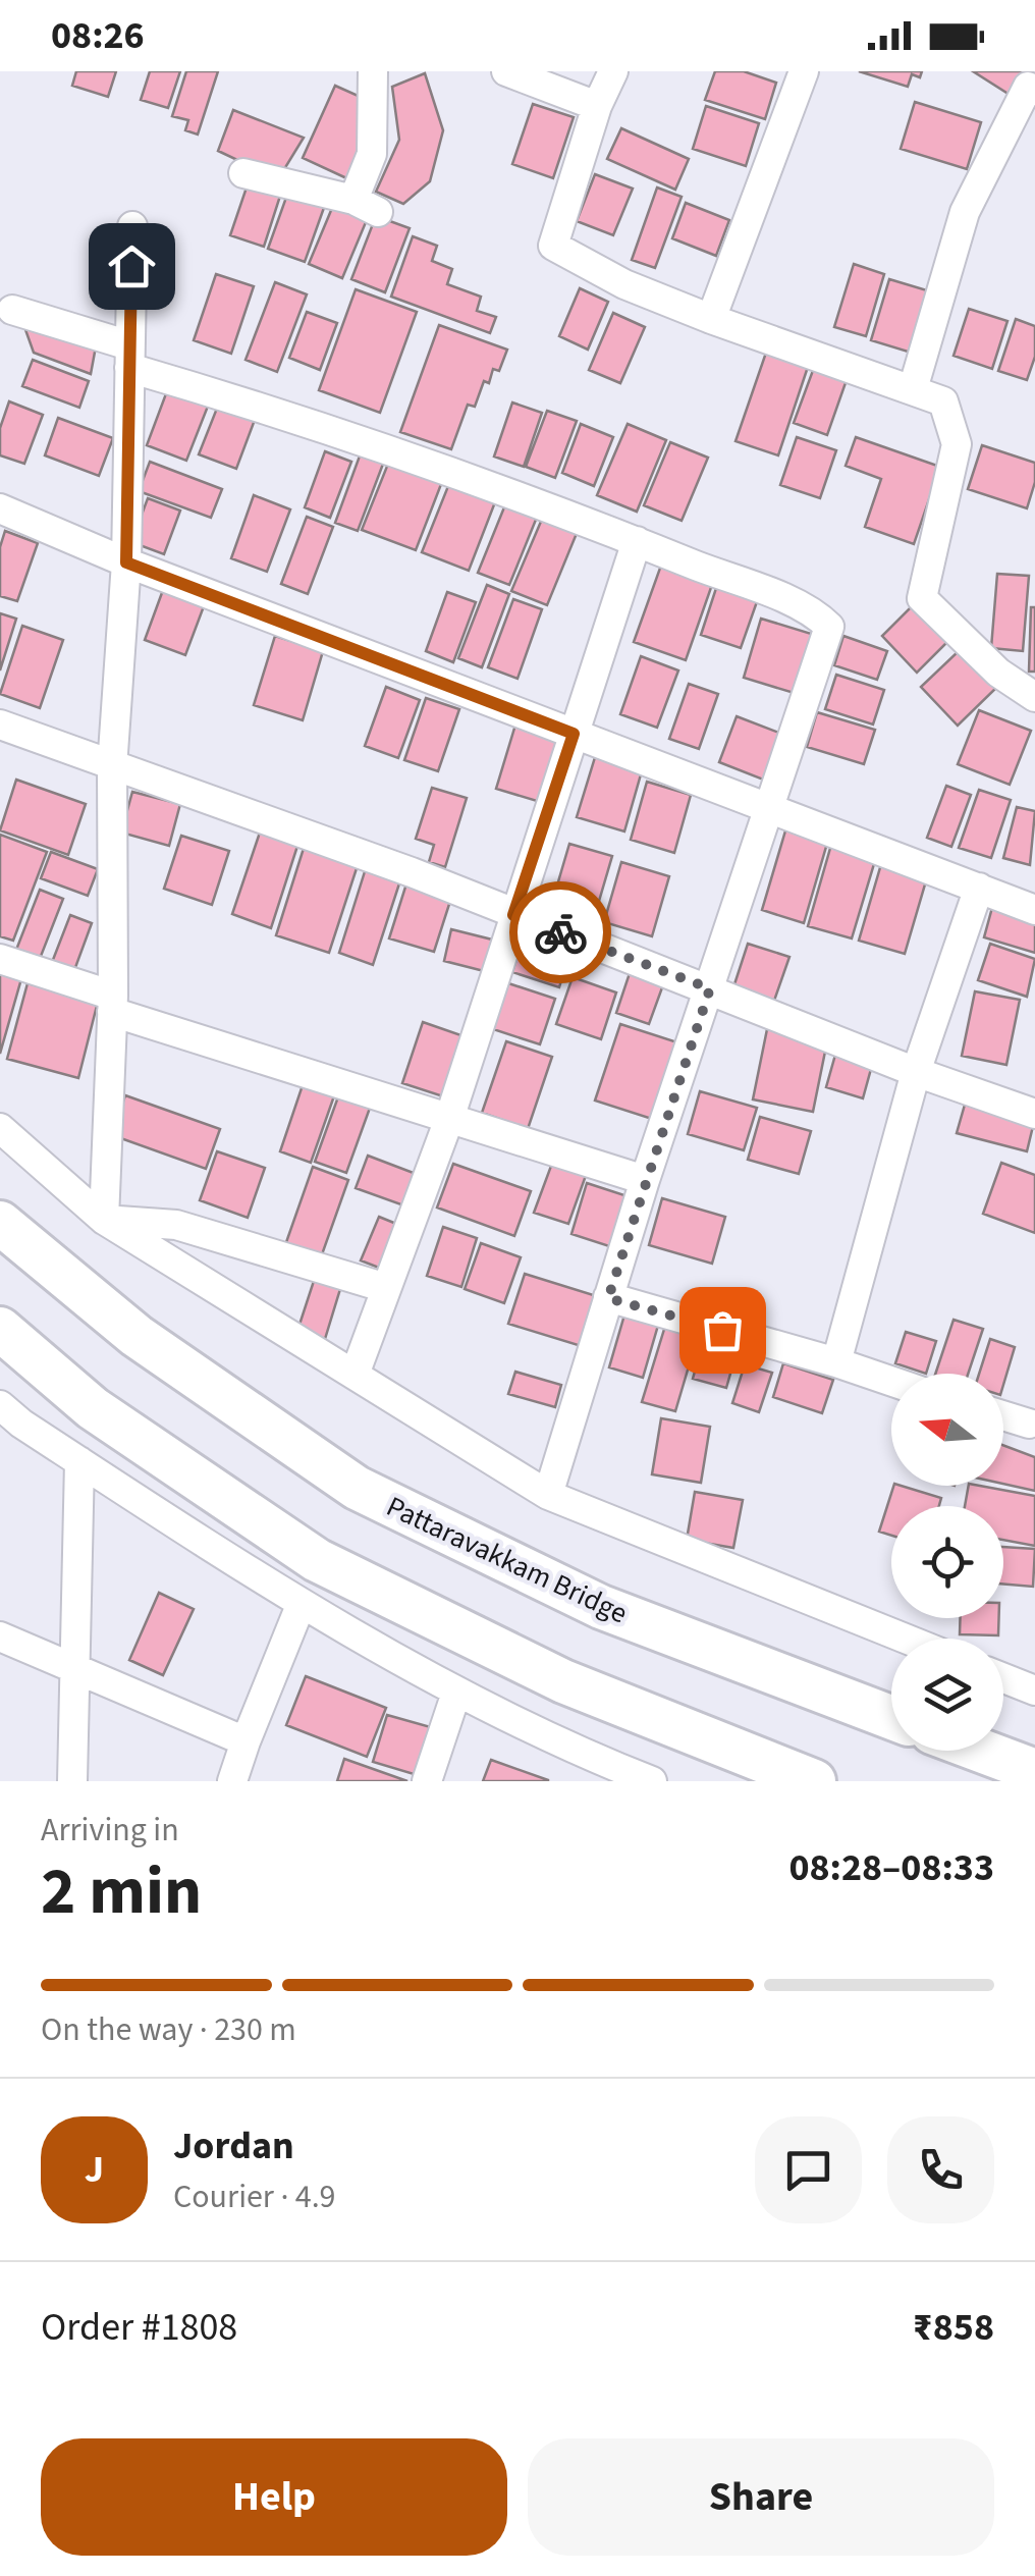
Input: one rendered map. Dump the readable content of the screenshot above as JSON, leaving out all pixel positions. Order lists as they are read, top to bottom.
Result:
{
  "streets": {
    "highway": ["Pattaravakkam Bridge"]
  },
  "north": "left",
  "page": {
    "status": "08:26",
    "heading": ["2 min", "Arriving in", "08:28–08:33"],
    "panel": [
      "Jordan",
      "Courier · 4.9",
      "Order #1808",
      "₹858"
    ],
    "bar": "On the way · 230 m",
    "round": "J",
    "buttons": ["Help", "Share"]
  }
}
